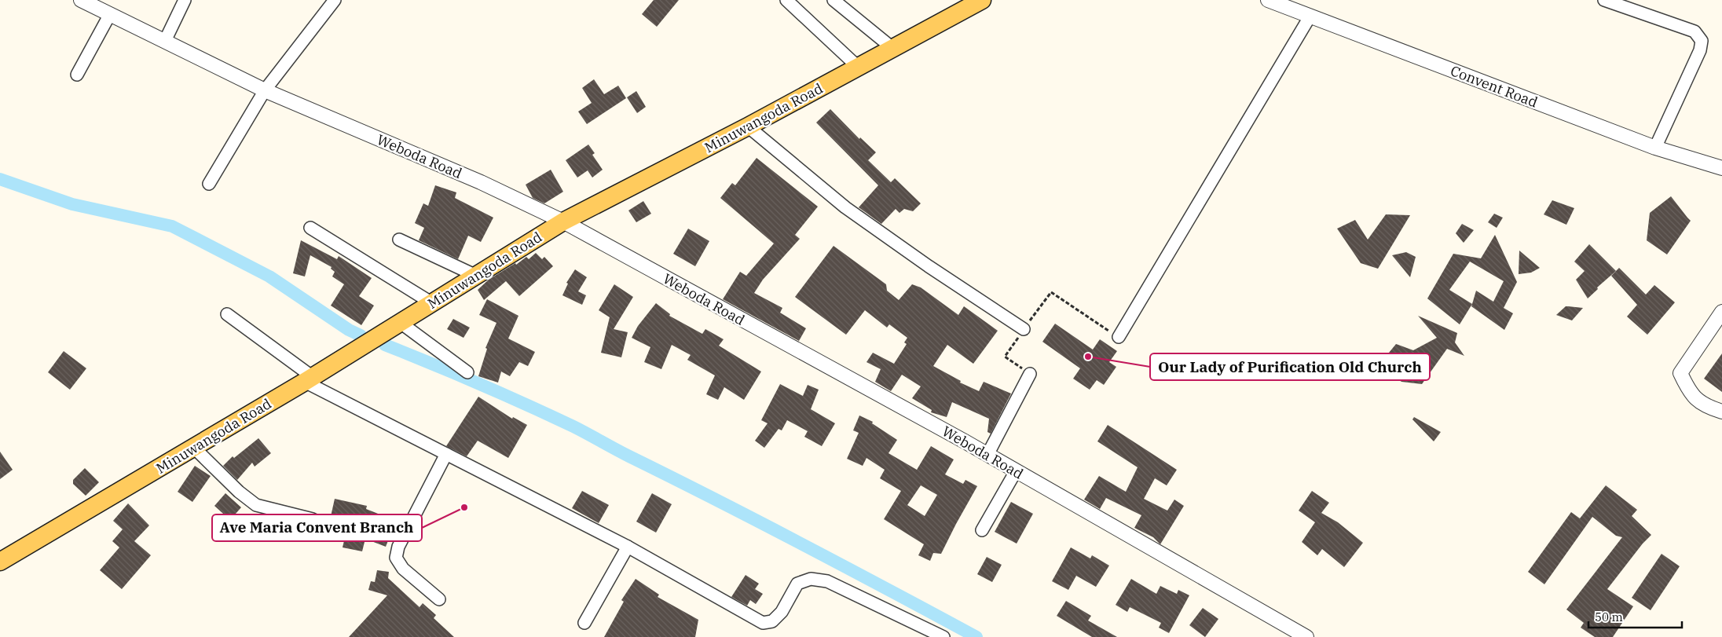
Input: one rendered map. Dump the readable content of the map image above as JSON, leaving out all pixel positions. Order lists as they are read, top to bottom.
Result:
{
  "streets": {
    "main road": ["Minuwangoda Road"],
    "street": ["Convent Road", "Weboda Road"]
  },
  "crossings": [
    ["Minuwangoda Road", "Weboda Road"]
  ],
  "places": ["Our Lady of Purification Old Church", "Ave Maria Convent Branch"],
  "scale_bar": "50 m"
}
